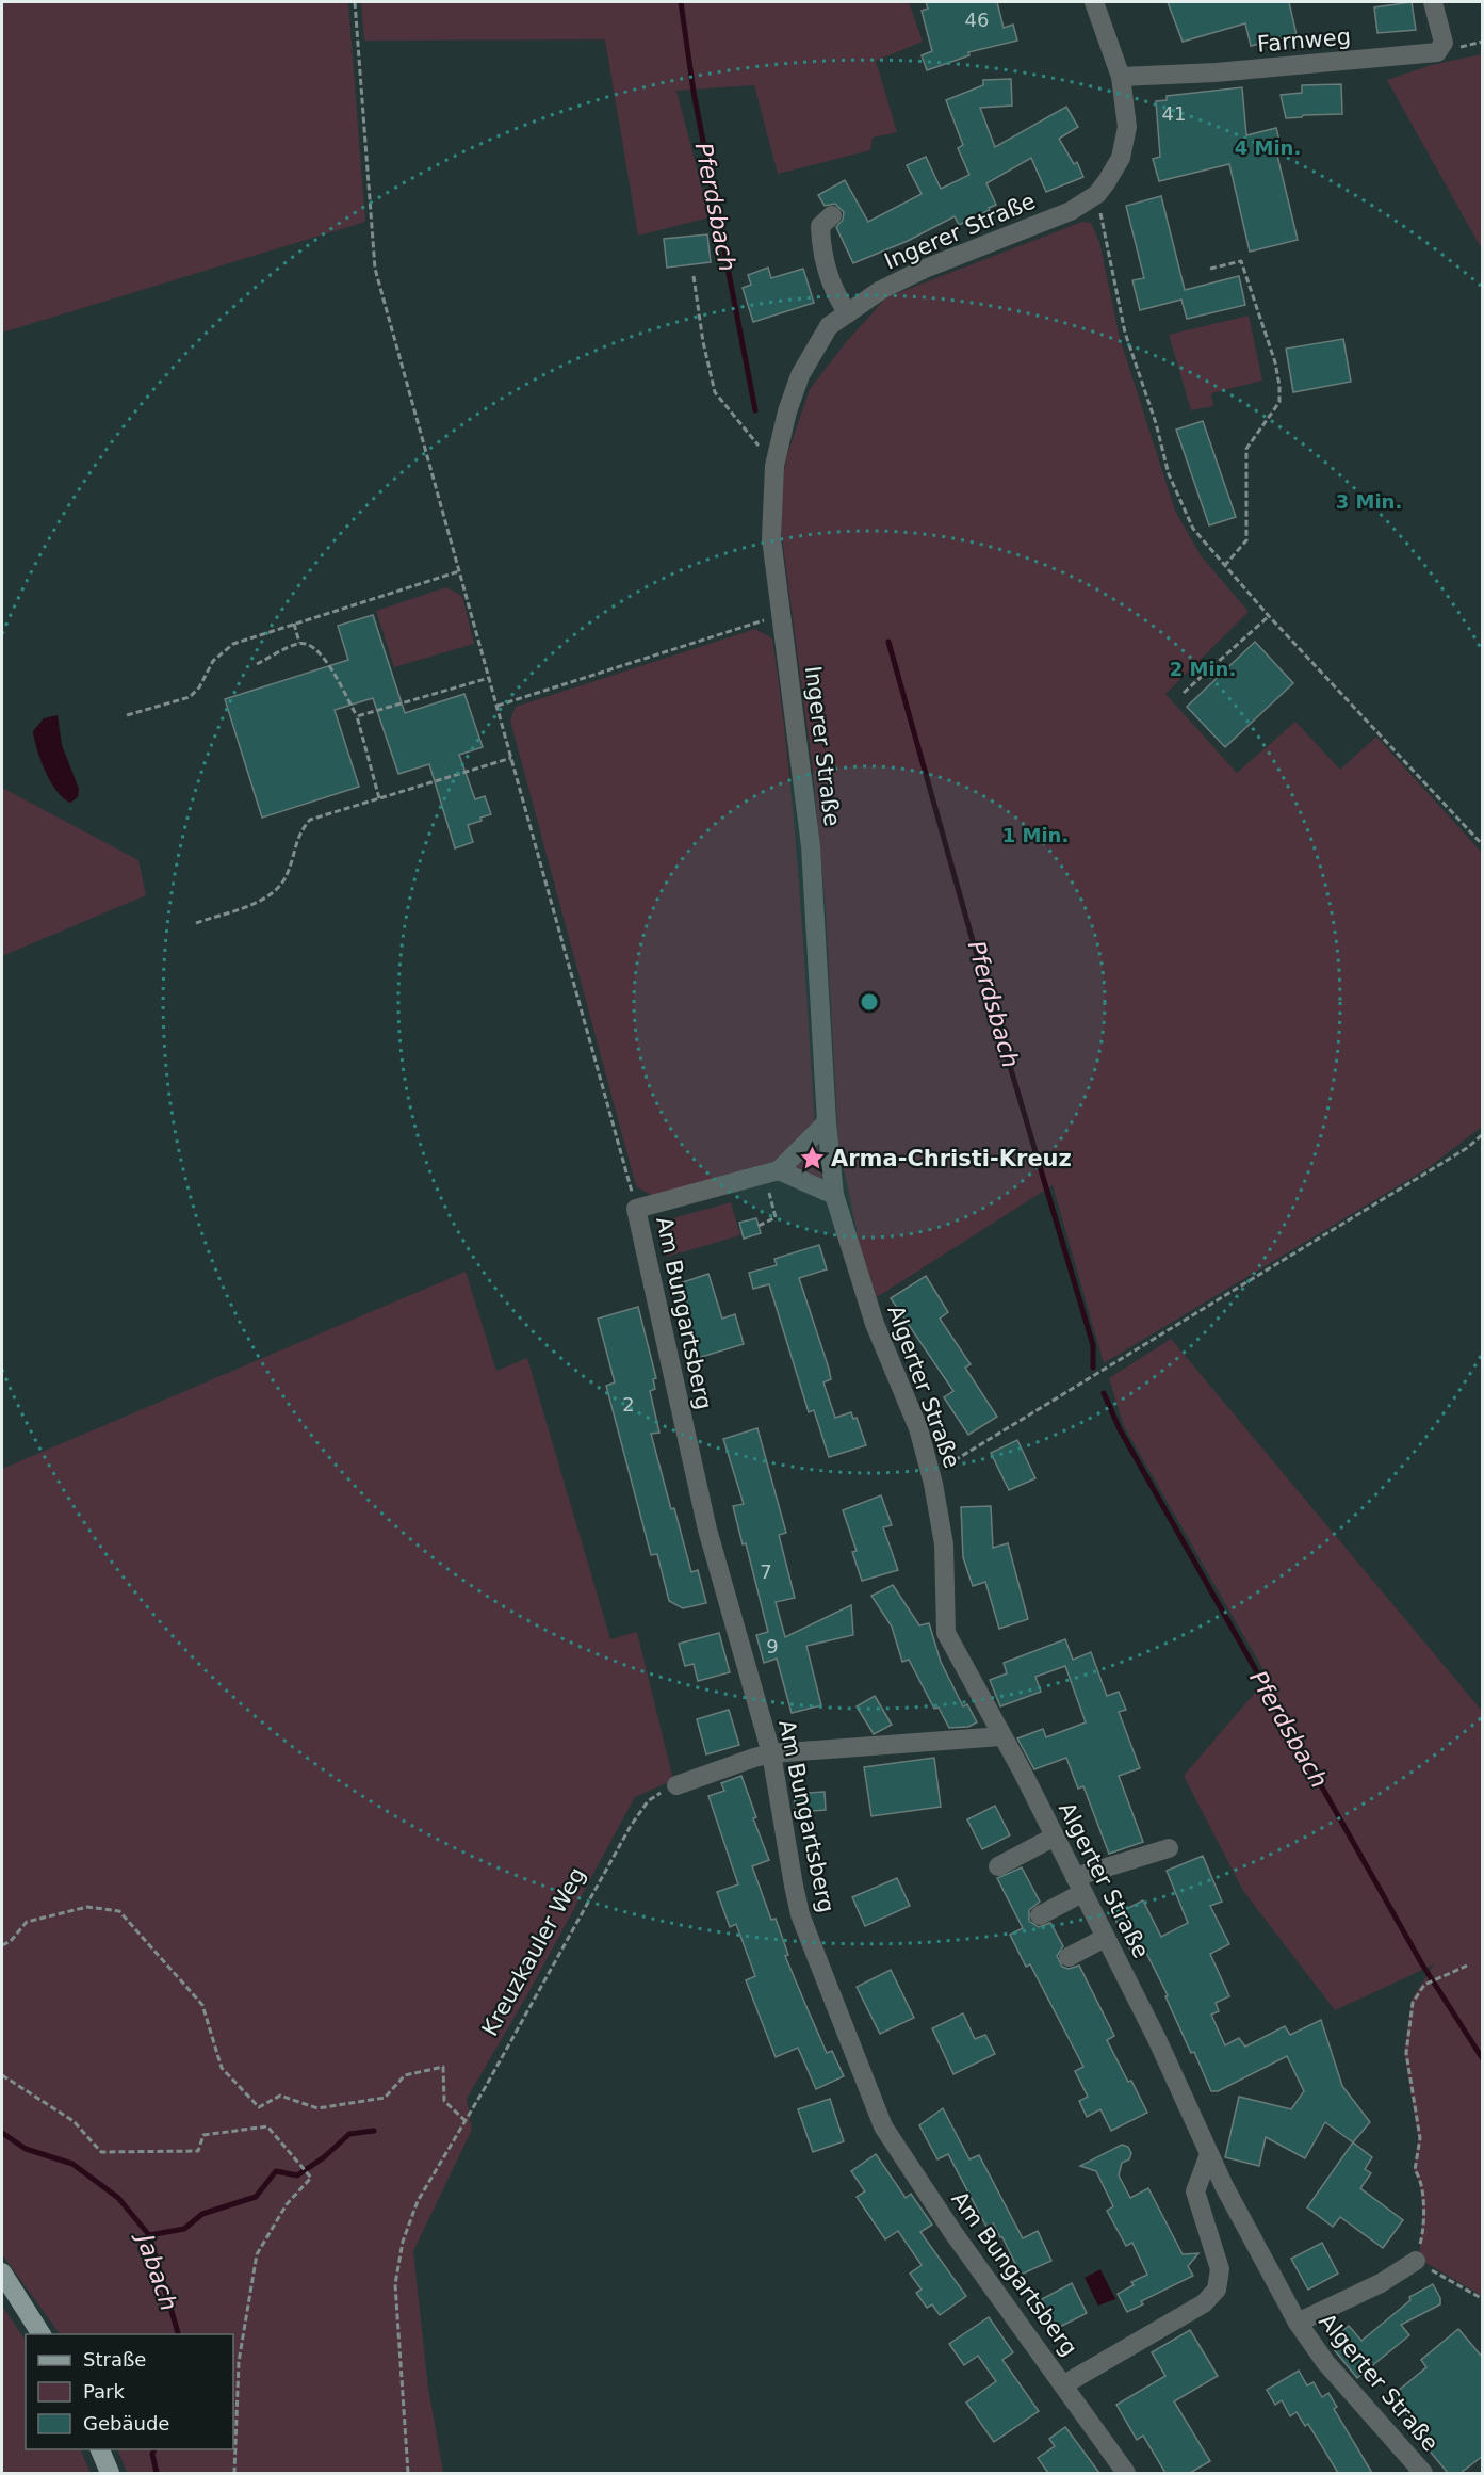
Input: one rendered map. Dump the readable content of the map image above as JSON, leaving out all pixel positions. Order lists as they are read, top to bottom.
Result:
{
  "streets": {
    "street": [
      "Farnweg",
      "Ingerer Straße",
      "Am Bungartsberg",
      "Algerter Straße"
    ],
    "path": ["Kreuzkauler Weg"]
  },
  "crossings": [
    ["Farnweg", "Ingerer Straße"],
    ["Ingerer Straße", "Algerter Straße"]
  ],
  "water": ["Pferdsbach", "Jabach"],
  "places": {
    "place": ["Arma-Christi-Kreuz"]
  },
  "house_numbers": [
    "46",
    "41",
    "2",
    "7",
    "9"
  ],
  "legend": ["Straße", "Park", "Gebäude"],
  "rings": [
    "4 Min.",
    "3 Min.",
    "2 Min.",
    "1 Min."
  ]
}
